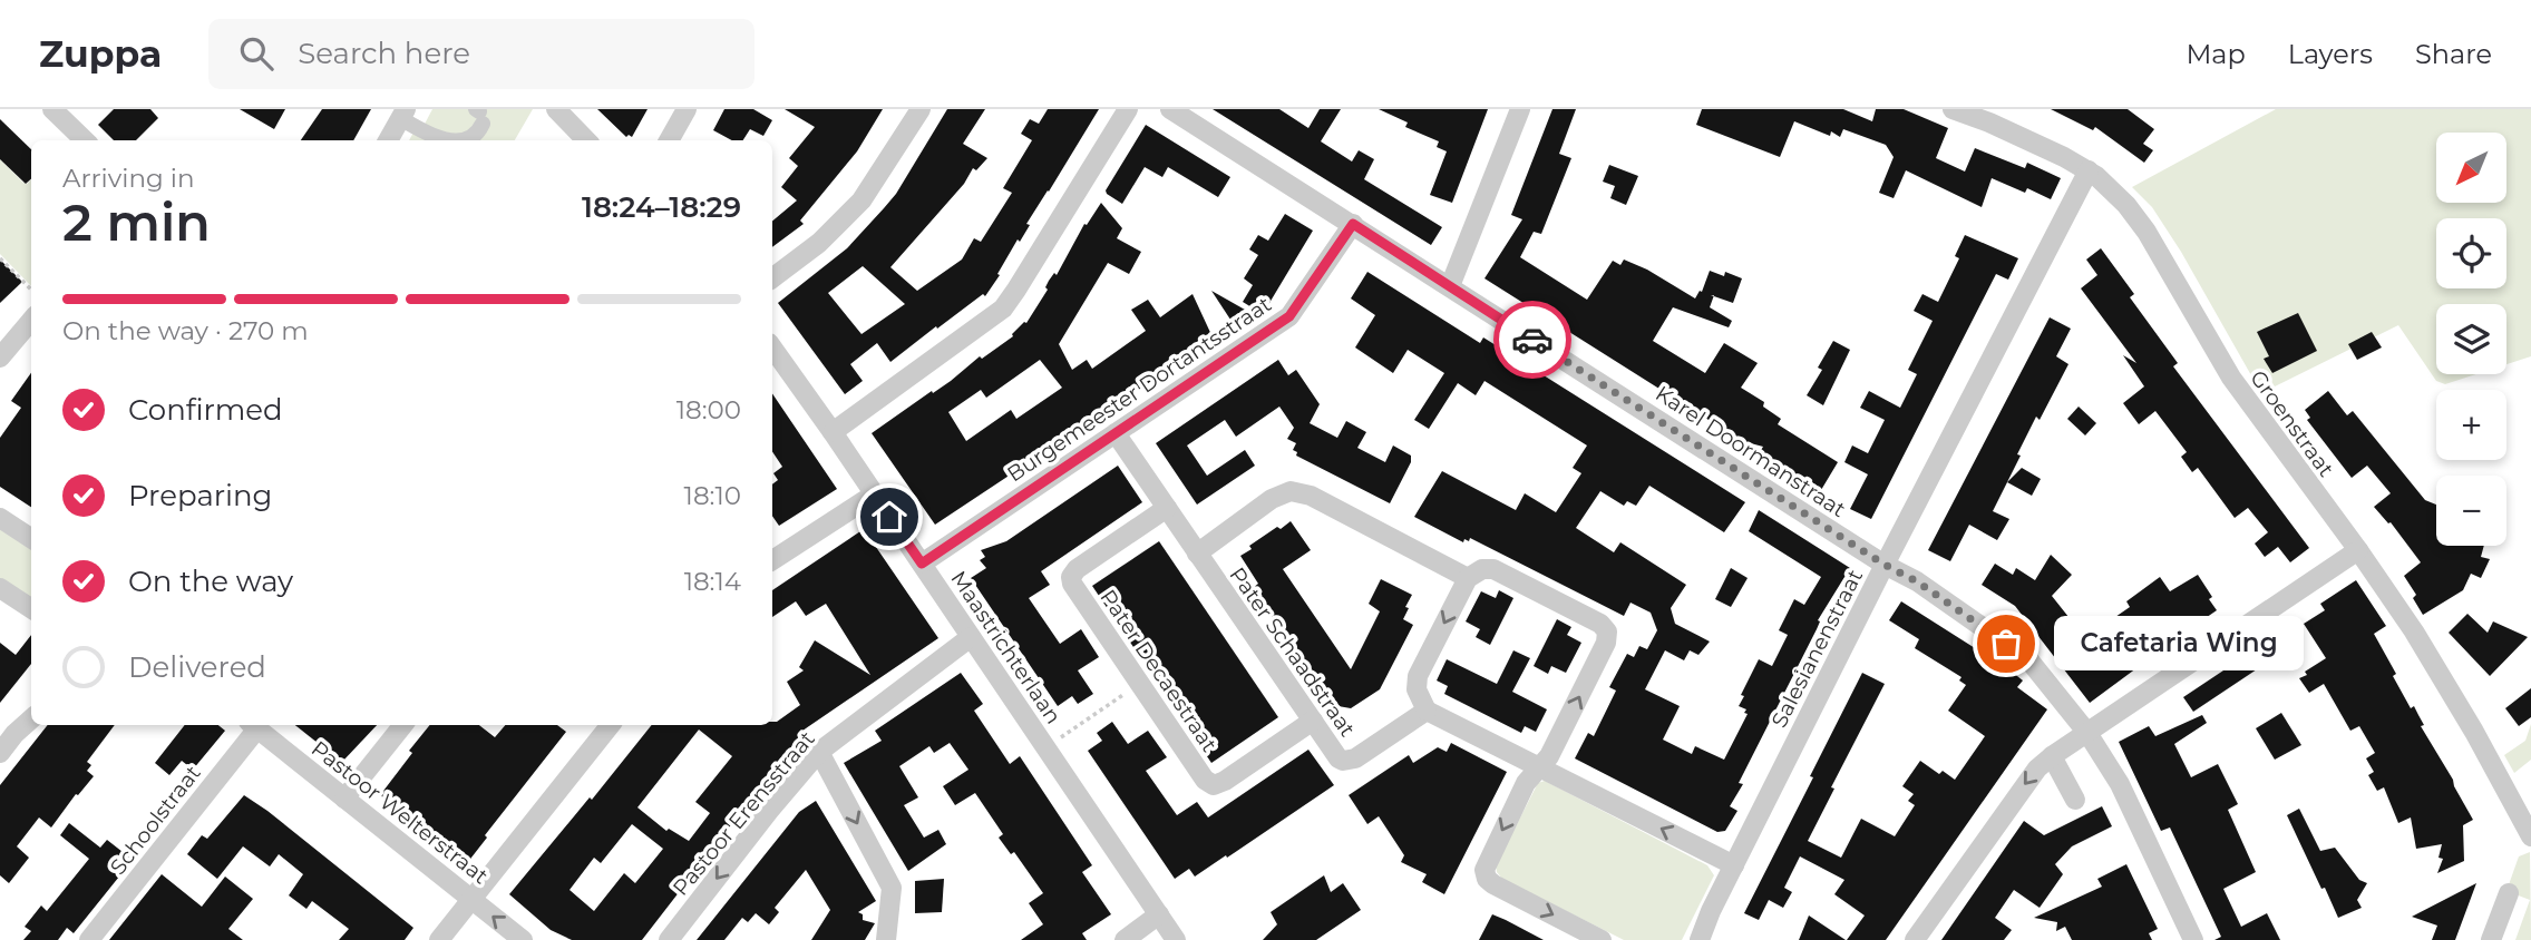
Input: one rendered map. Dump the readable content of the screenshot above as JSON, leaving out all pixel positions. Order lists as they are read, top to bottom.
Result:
{
  "streets": {
    "street": [
      "Burgemeester Dortantsstraat",
      "Groenstraat",
      "Karel Doormanstraat",
      "Maastrichterlaan",
      "Salesianenstraat",
      "Pater Schaadstraat",
      "Pater Decaestraat",
      "Pastoor Welterstraat",
      "Pastoor Erensstraat",
      "Schoolstraat"
    ]
  },
  "crossings": [
    ["Burgemeester Dortantsstraat", "Karel Doormanstraat"],
    ["Burgemeester Dortantsstraat", "Maastrichterlaan"],
    ["Burgemeester Dortantsstraat", "Pater Schaadstraat"],
    ["Groenstraat", "Salesianenstraat"],
    ["Karel Doormanstraat", "Salesianenstraat"],
    ["Maastrichterlaan", "Pastoor Erensstraat"],
    ["Pater Schaadstraat", "Pater Decaestraat"],
    ["Pastoor Welterstraat", "Schoolstraat"]
  ],
  "one_way": ["Pastoor Erensstraat"],
  "places": ["Cafetaria Wing"],
  "north": "bottom left",
  "page": {
    "header": "Zuppa",
    "search": "Search here",
    "nav": ["Map", "Layers", "Share"],
    "map_buttons": ["+", "−"],
    "heading": ["2 min", "Arriving in", "18:24–18:29"],
    "bar": "On the way · 270 m",
    "list": [
      ["Confirmed", "18:00"],
      ["Preparing", "18:10"],
      ["On the way", "18:14"],
      "Delivered"
    ],
    "bubble": "Cafetaria Wing"
  }
}
